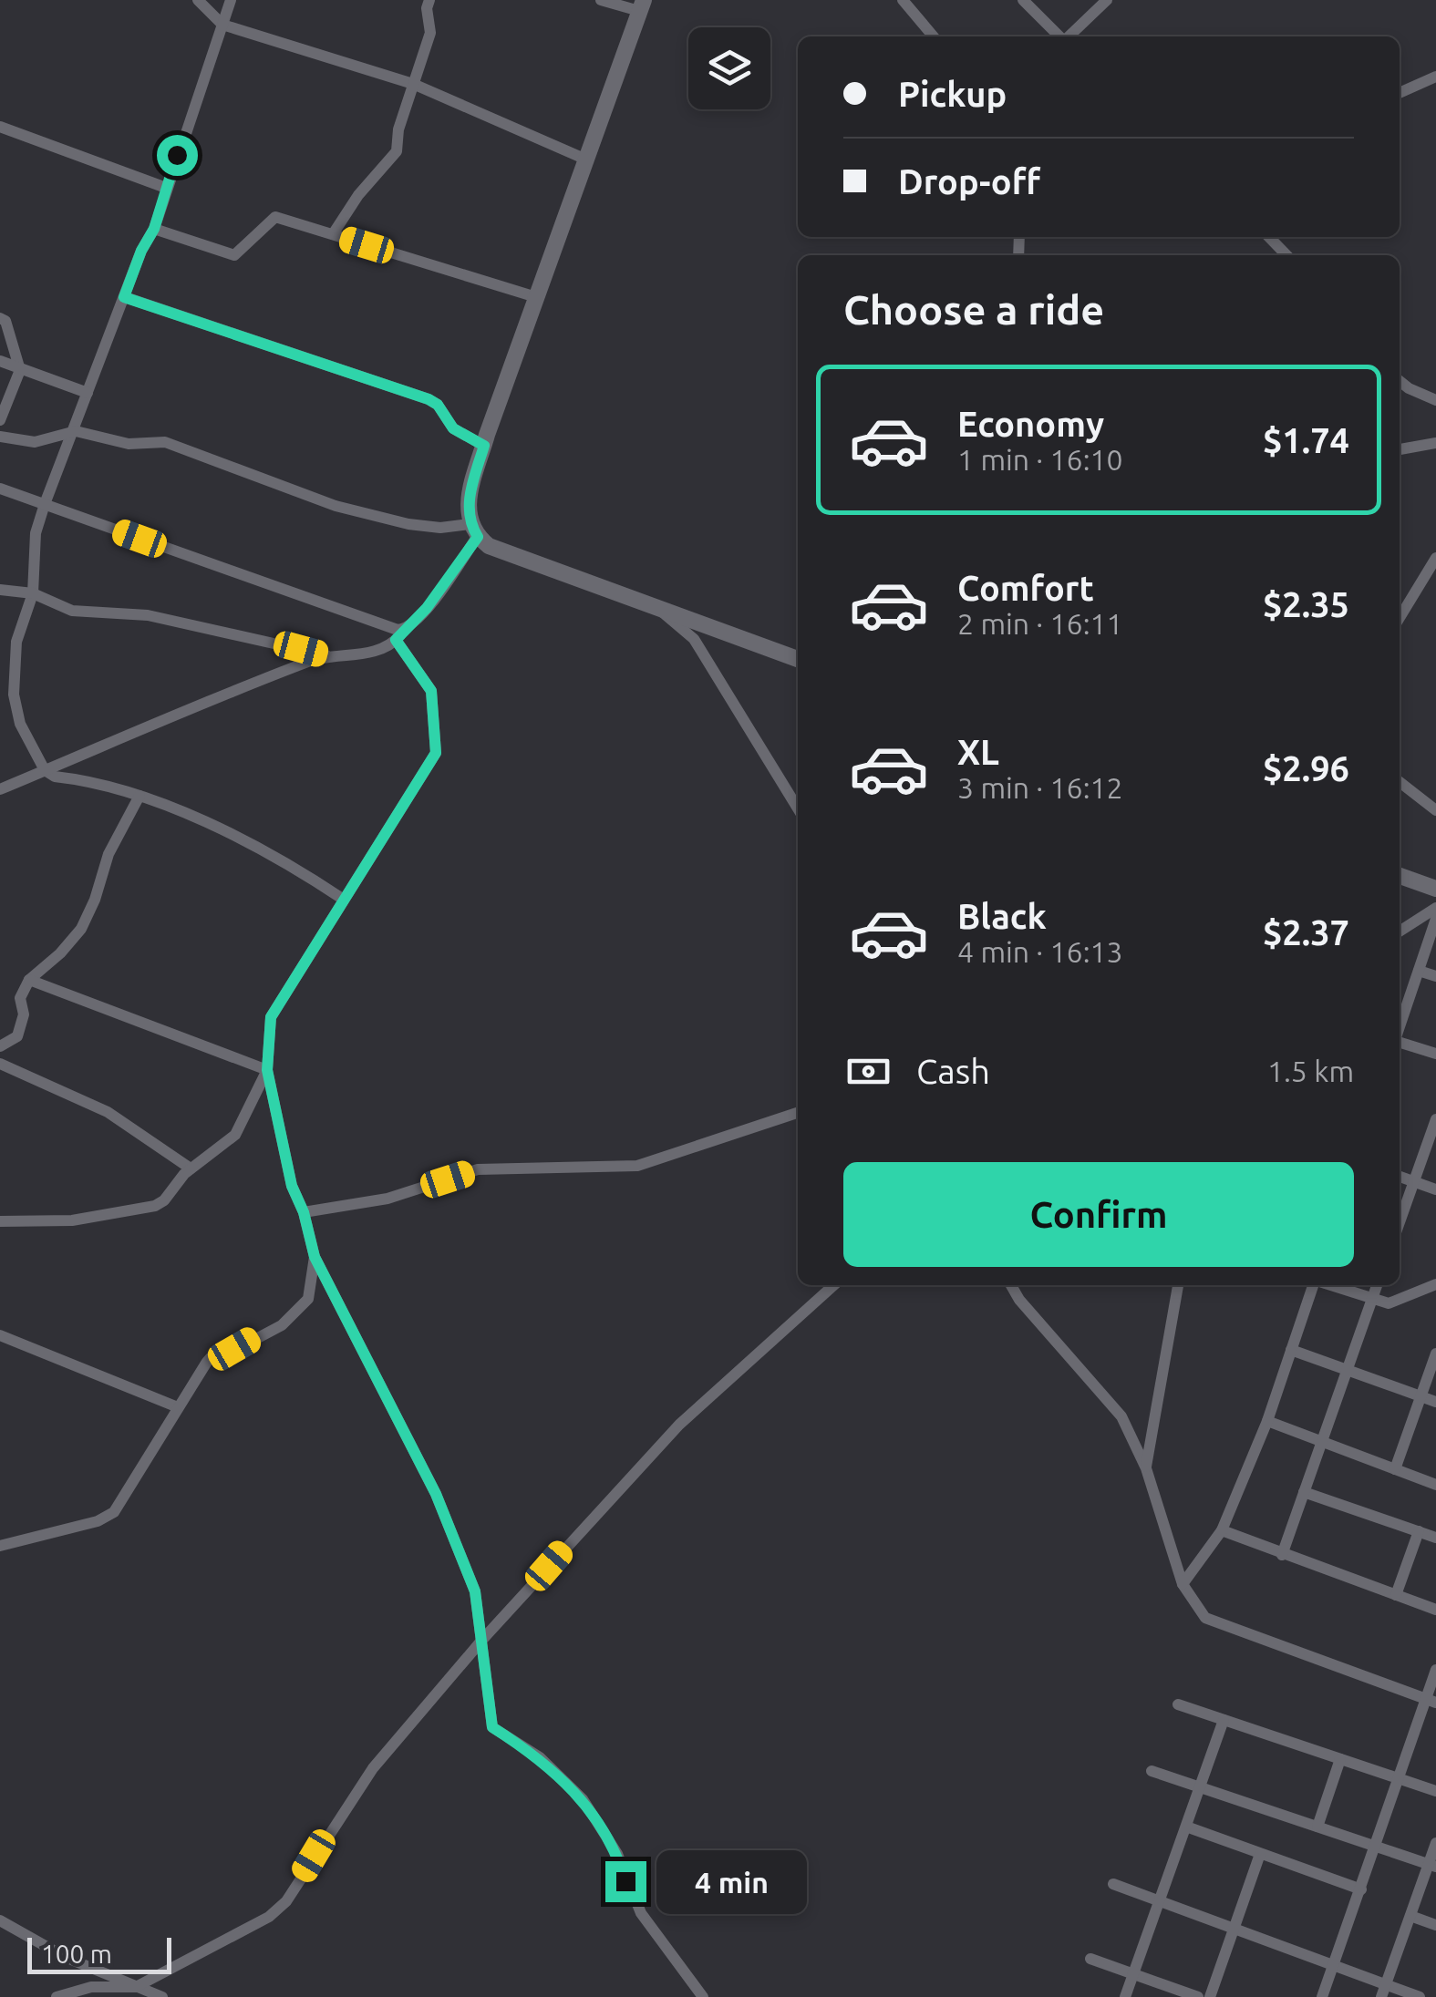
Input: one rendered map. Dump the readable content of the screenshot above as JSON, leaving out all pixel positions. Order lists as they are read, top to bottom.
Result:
{
  "scale_bar": "100 m",
  "page": {
    "banner": ["Pickup", "Drop-off"],
    "heading": "Choose a ride",
    "list": [
      {
        "name": "Economy",
        "note": "1 min · 16:10",
        "value": "$1.74"
      },
      {
        "name": "Comfort",
        "note": "2 min · 16:11",
        "value": "$2.35"
      },
      {
        "name": "XL",
        "note": "3 min · 16:12",
        "value": "$2.96"
      },
      {
        "name": "Black",
        "note": "4 min · 16:13",
        "value": "$2.37"
      }
    ],
    "pay": ["Cash", "1.5 km"],
    "buttons": "Confirm",
    "bubble": "4 min",
    "scale": "100 m"
  }
}
